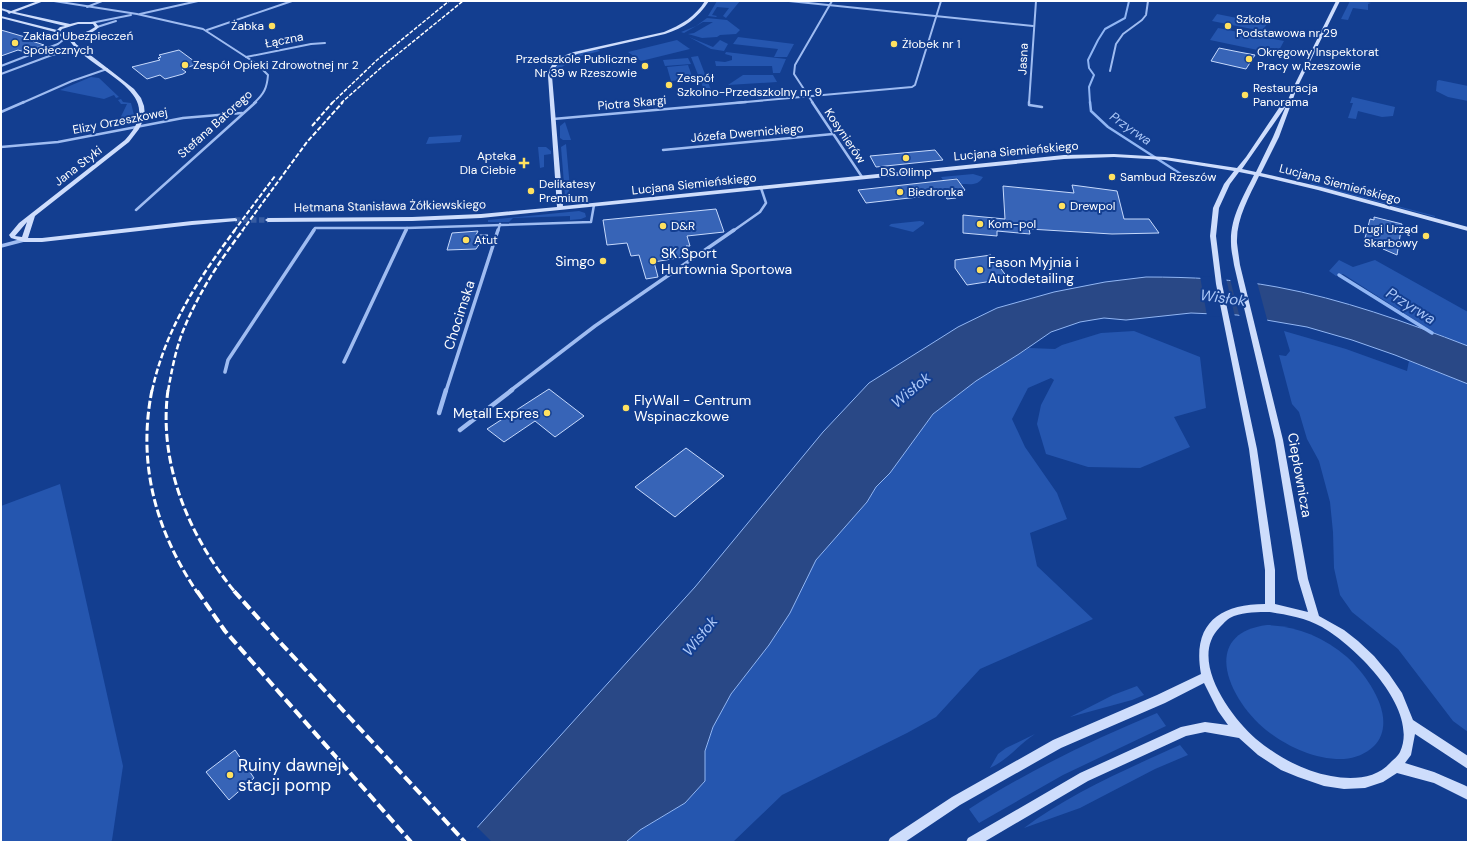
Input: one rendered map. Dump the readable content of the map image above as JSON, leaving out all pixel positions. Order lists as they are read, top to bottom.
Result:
{
  "streets": {
    "street": [
      "Łączna",
      "Jasna",
      "Piotra Skargi",
      "Elizy Orzeszkowej",
      "Stefana Batorego",
      "Józefa Dwernickiego",
      "Kosynierów",
      "Lucjana Siemieńskiego",
      "Jana Styki",
      "Hetmana Stanisława Żółkiewskiego",
      "Chocimska",
      "Ciepłownicza"
    ]
  },
  "crossings": [
    ["Łączna", "Stefana Batorego"],
    ["Piotra Skargi", "Kosynierów"],
    ["Elizy Orzeszkowej", "Stefana Batorego"],
    ["Elizy Orzeszkowej", "Jana Styki"],
    ["Józefa Dwernickiego", "Kosynierów"],
    ["Kosynierów", "Lucjana Siemieńskiego"],
    ["Lucjana Siemieńskiego", "Hetmana Stanisława Żółkiewskiego"],
    ["Lucjana Siemieńskiego", "Ciepłownicza"]
  ],
  "water": ["Przyrwa", "Wisłok"],
  "places": {
    "other": [
      "Żabka",
      "Szkoła Podstawowa nr 29",
      "Zakład Ubezpieczeń Społecznych",
      "Żłobek nr 1",
      "Okręgowy Inspektorat Pracy w Rzeszowie",
      "Zespół Opieki Zdrowotnej nr 2",
      "Przedszkole Publiczne Nr 39 w Rzeszowie",
      "Zespół Szkolno-Przedszkolny nr 9",
      "Restauracja Panorama",
      "DS Olimp",
      "Sambud Rzeszów",
      "Delikatesy Premium",
      "Biedronka",
      "Drewpol",
      "Kom-pol",
      "D&R",
      "Drugi Urząd Skarbowy",
      "Atut",
      "Simgo",
      "SK Sport Hurtownia Sportowa",
      "Fason Myjnia i Autodetailing",
      "FlyWall - Centrum Wspinaczkowe",
      "Metall Expres",
      "Ruiny dawnej stacji pomp"
    ],
    "health": ["Apteka Dla Ciebie"]
  }
}
